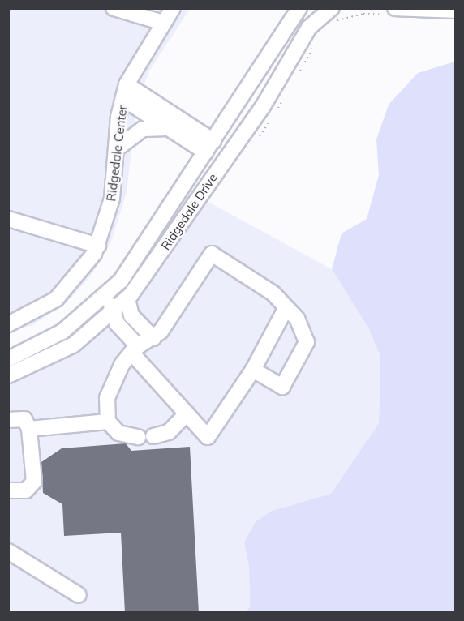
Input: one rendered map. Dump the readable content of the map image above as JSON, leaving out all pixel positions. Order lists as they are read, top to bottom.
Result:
{
  "streets": {
    "street": ["Ridgedale Center", "Ridgedale Drive"]
  }
}
